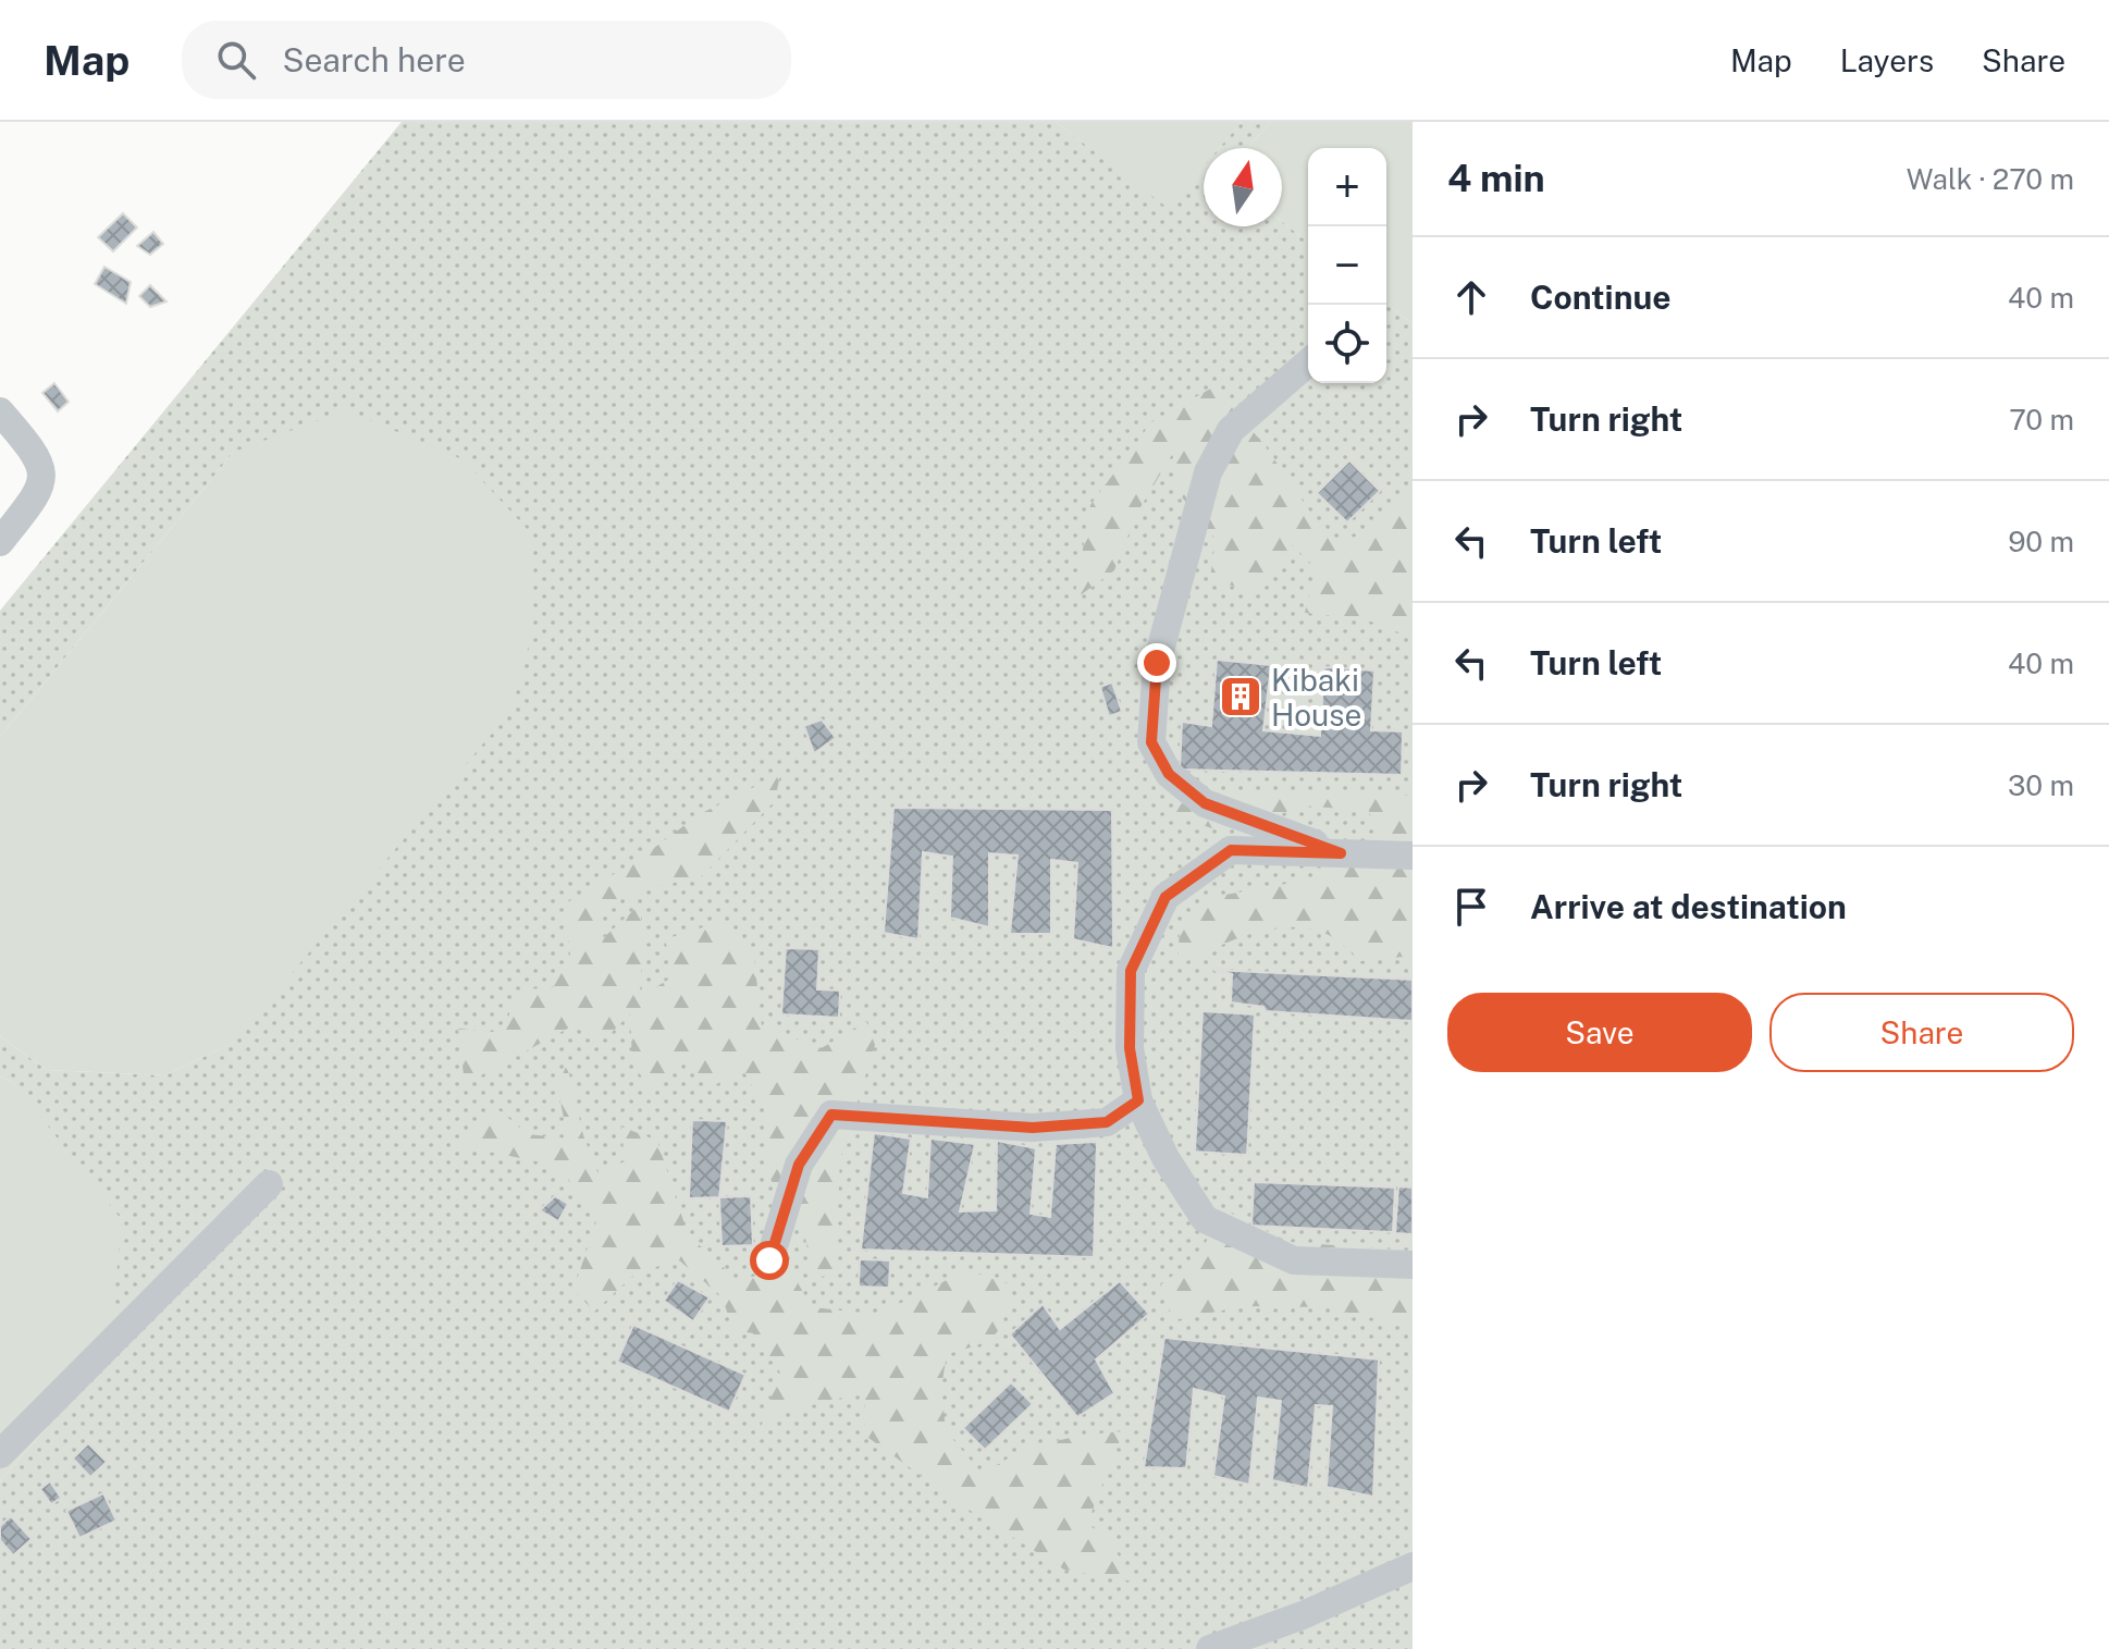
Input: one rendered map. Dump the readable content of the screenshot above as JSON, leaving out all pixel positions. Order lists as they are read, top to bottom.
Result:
{
  "places": {
    "building": ["Kibaki House"]
  },
  "north": "top",
  "page": {
    "header": "Map",
    "search": "Search here",
    "nav": ["Map", "Layers", "Share"],
    "heading": ["4 min", "Walk · 270 m"],
    "map_buttons": ["+", "−"],
    "list": [
      ["Continue", "40 m"],
      ["Turn right", "70 m"],
      ["Turn left", "90 m"],
      ["Turn left", "40 m"],
      ["Turn right", "30 m"],
      "Arrive at destination"
    ],
    "buttons": ["Save", "Share"]
  }
}
